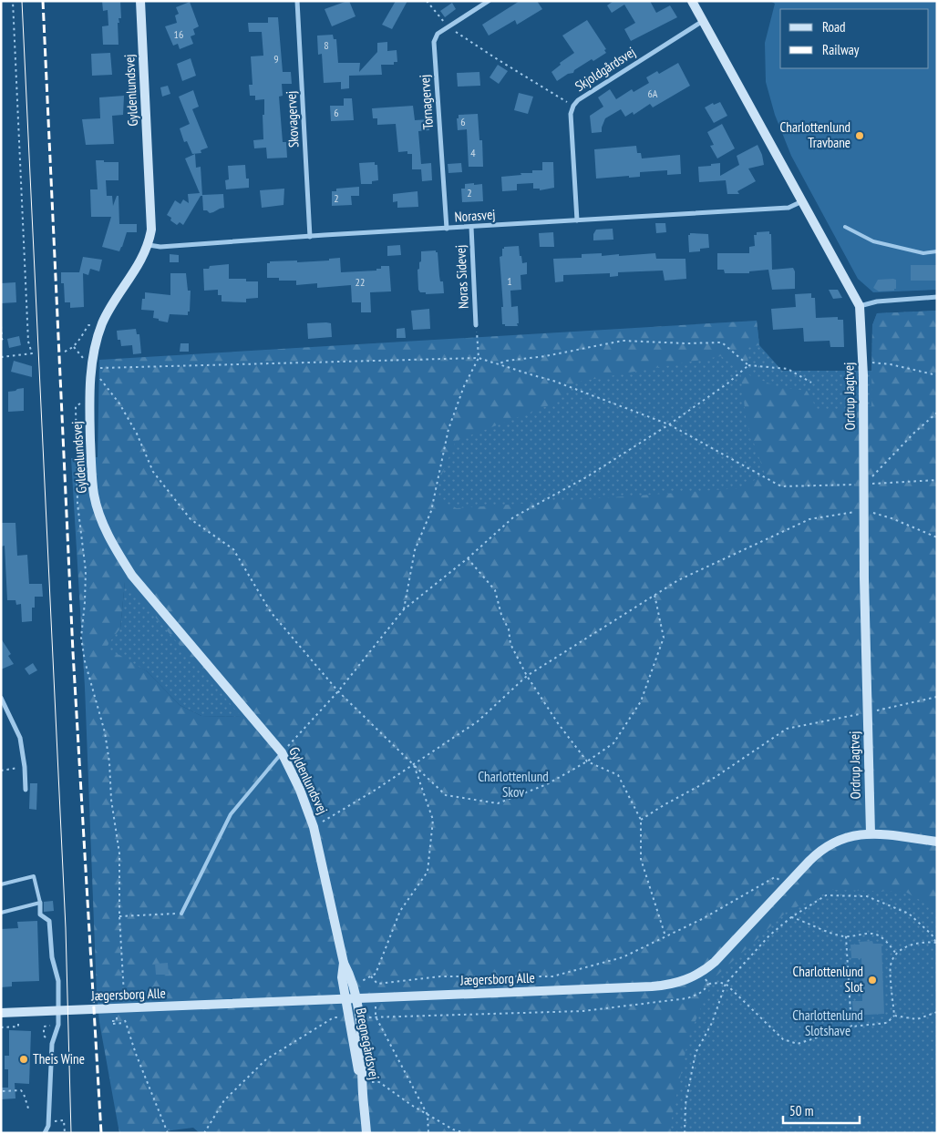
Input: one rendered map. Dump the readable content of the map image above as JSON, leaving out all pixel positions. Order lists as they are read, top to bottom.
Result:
{
  "streets": {
    "street": [
      "Skjoldgårdsvej",
      "Gyldenlundsvej",
      "Tornagervej",
      "Skovagervej",
      "Norasvej",
      "Noras Sidevej",
      "Ordrup Jagtvej",
      "Jægersborg Alle",
      "Bregnegårdsvej"
    ]
  },
  "crossings": [
    ["Skjoldgårdsvej", "Norasvej"],
    ["Skjoldgårdsvej", "Ordrup Jagtvej"],
    ["Gyldenlundsvej", "Norasvej"],
    ["Gyldenlundsvej", "Jægersborg Alle"],
    ["Gyldenlundsvej", "Bregnegårdsvej"],
    ["Tornagervej", "Norasvej"],
    ["Skovagervej", "Norasvej"],
    ["Norasvej", "Noras Sidevej"],
    ["Norasvej", "Ordrup Jagtvej"],
    ["Ordrup Jagtvej", "Jægersborg Alle"],
    ["Jægersborg Alle", "Bregnegårdsvej"]
  ],
  "parks": ["Charlottenlund Skov", "Charlottenlund Slotshave"],
  "places": ["Charlottenlund Travbane", "Charlottenlund Slot", "Theis Wine"],
  "house_numbers": [
    "16",
    "8",
    "9",
    "6A",
    "6",
    "6",
    "4",
    "2",
    "2",
    "1",
    "22"
  ],
  "legend": ["Road", "Railway"],
  "scale_bar": "50 m"
}
